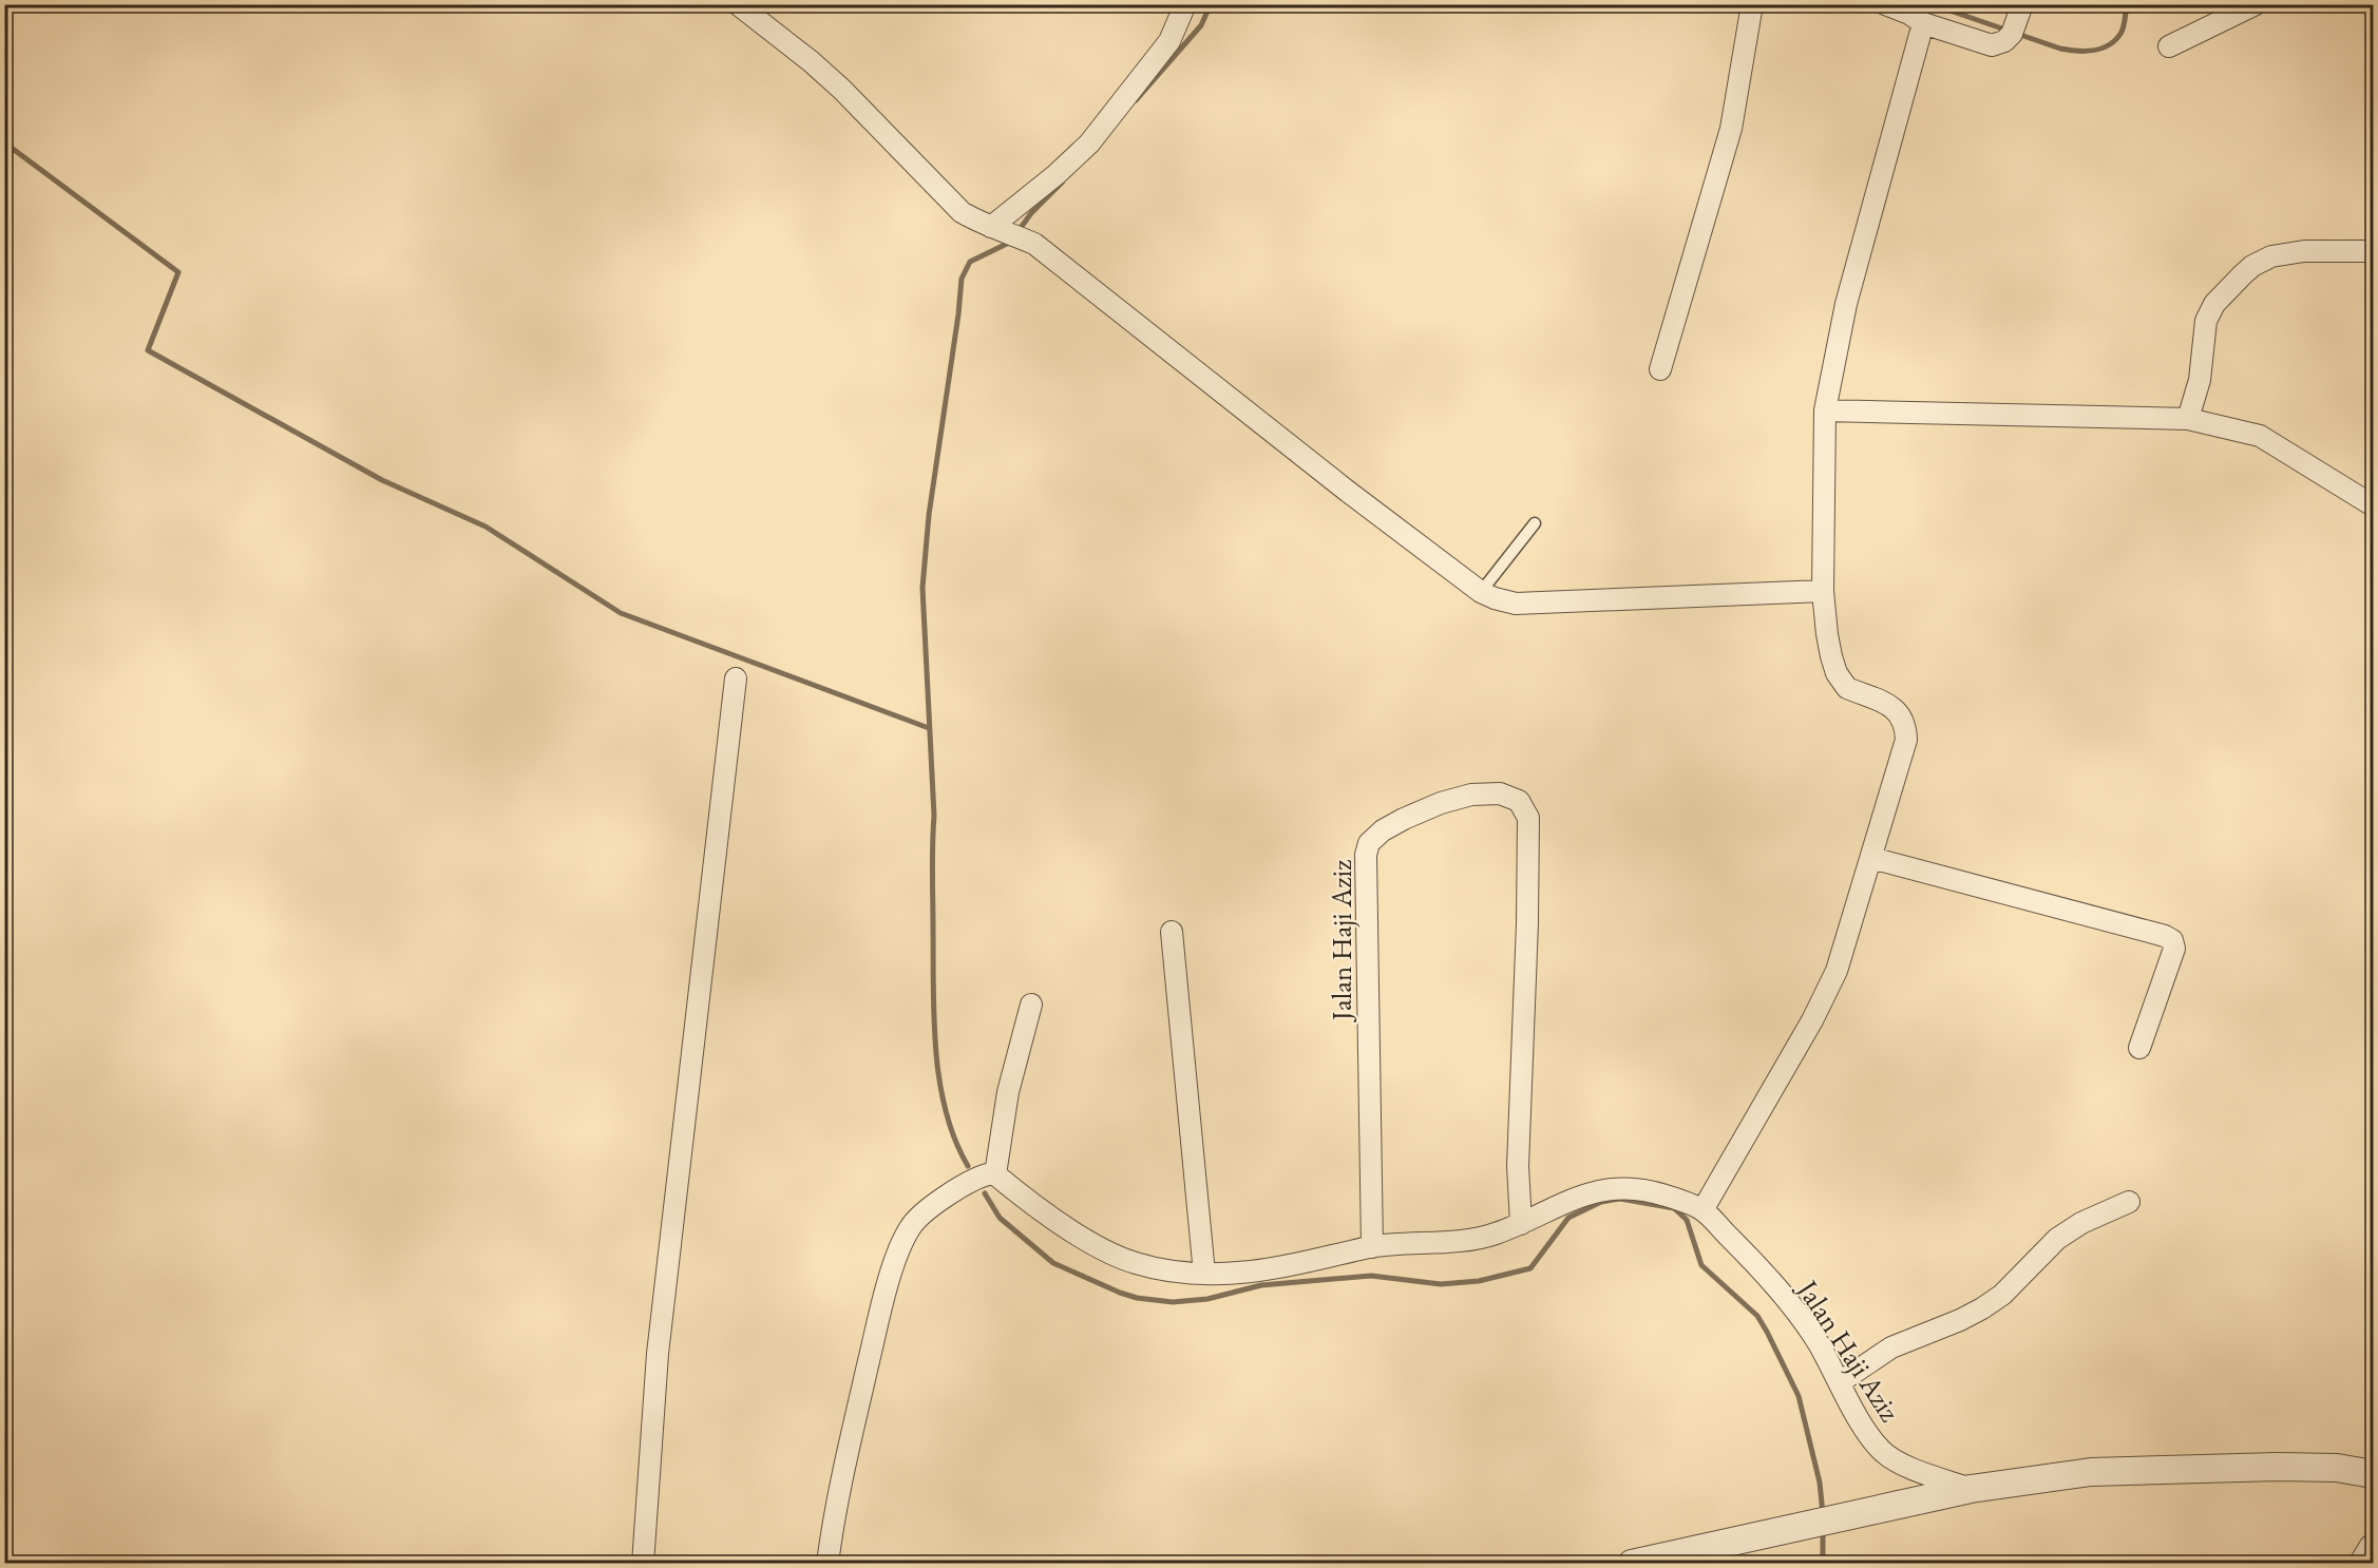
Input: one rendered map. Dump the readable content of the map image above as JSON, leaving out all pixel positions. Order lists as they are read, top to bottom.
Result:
{
  "streets": {
    "street": ["Jalan Haji Aziz"]
  }
}
